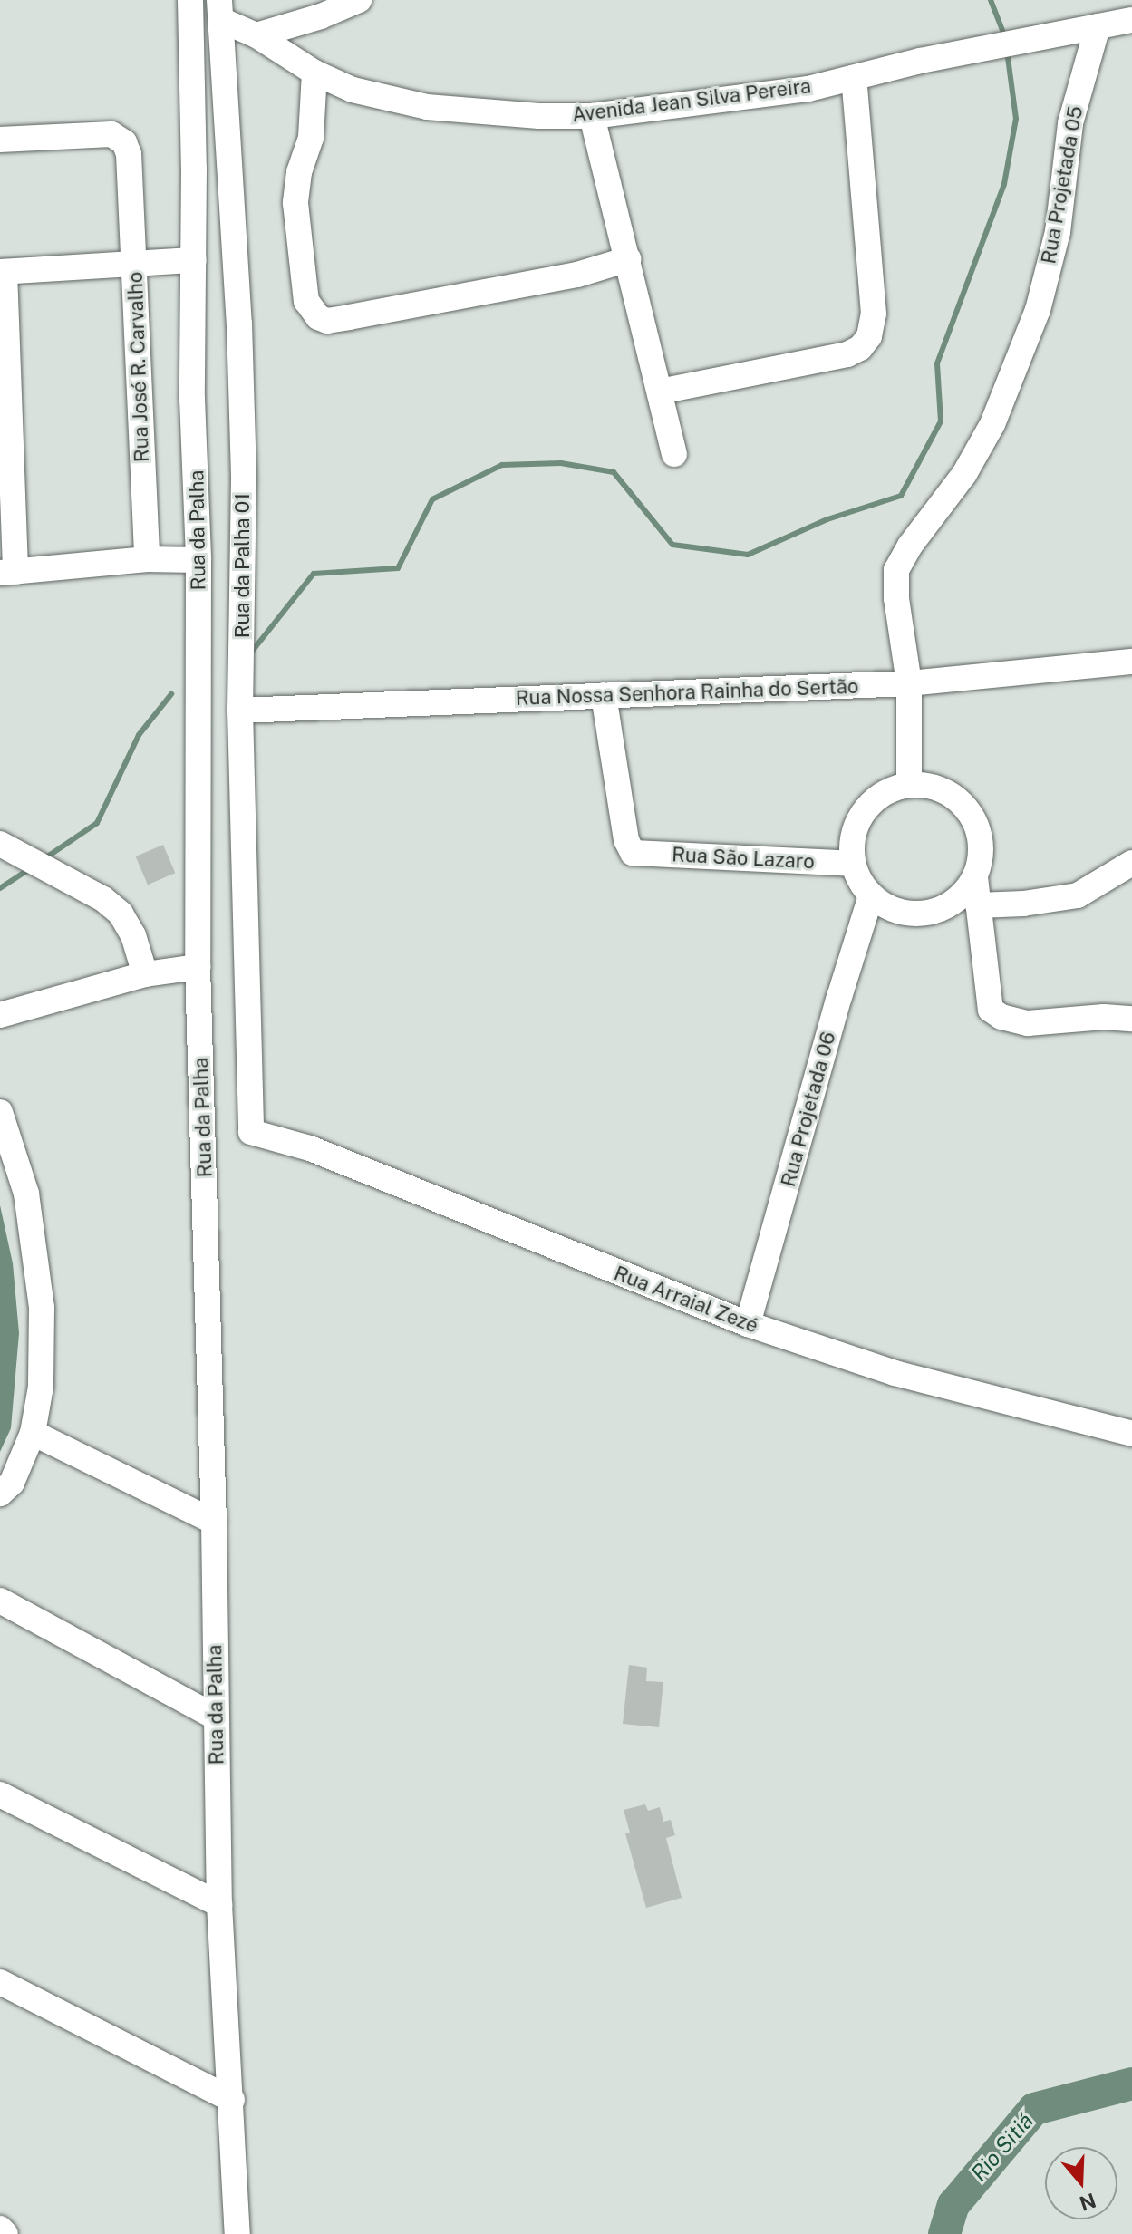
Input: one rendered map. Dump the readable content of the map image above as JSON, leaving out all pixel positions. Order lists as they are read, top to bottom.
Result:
{
  "streets": {
    "street": [
      "Avenida Jean Silva Pereira",
      "Rua Projetada 05",
      "Rua José R. Carvalho",
      "Rua da Palha",
      "Rua da Palha 01",
      "Rua Nossa Senhora Rainha do Sertão",
      "Rua São Lazaro",
      "Rua Projetada 06",
      "Rua Arraial Zezé"
    ]
  },
  "crossings": [
    ["Avenida Jean Silva Pereira", "Rua Projetada 05"],
    ["Avenida Jean Silva Pereira", "Rua da Palha 01"],
    ["Rua Projetada 05", "Rua Nossa Senhora Rainha do Sertão"],
    ["Rua Projetada 05", "Rua São Lazaro"],
    ["Rua Projetada 05", "Rua Projetada 06"],
    ["Rua da Palha 01", "Rua Nossa Senhora Rainha do Sertão"],
    ["Rua da Palha 01", "Rua Arraial Zezé"],
    ["Rua Nossa Senhora Rainha do Sertão", "Rua São Lazaro"],
    ["Rua São Lazaro", "Rua Projetada 06"],
    ["Rua Projetada 06", "Rua Arraial Zezé"]
  ],
  "water": ["Rio Sitiá"],
  "north": "bottom"
}
